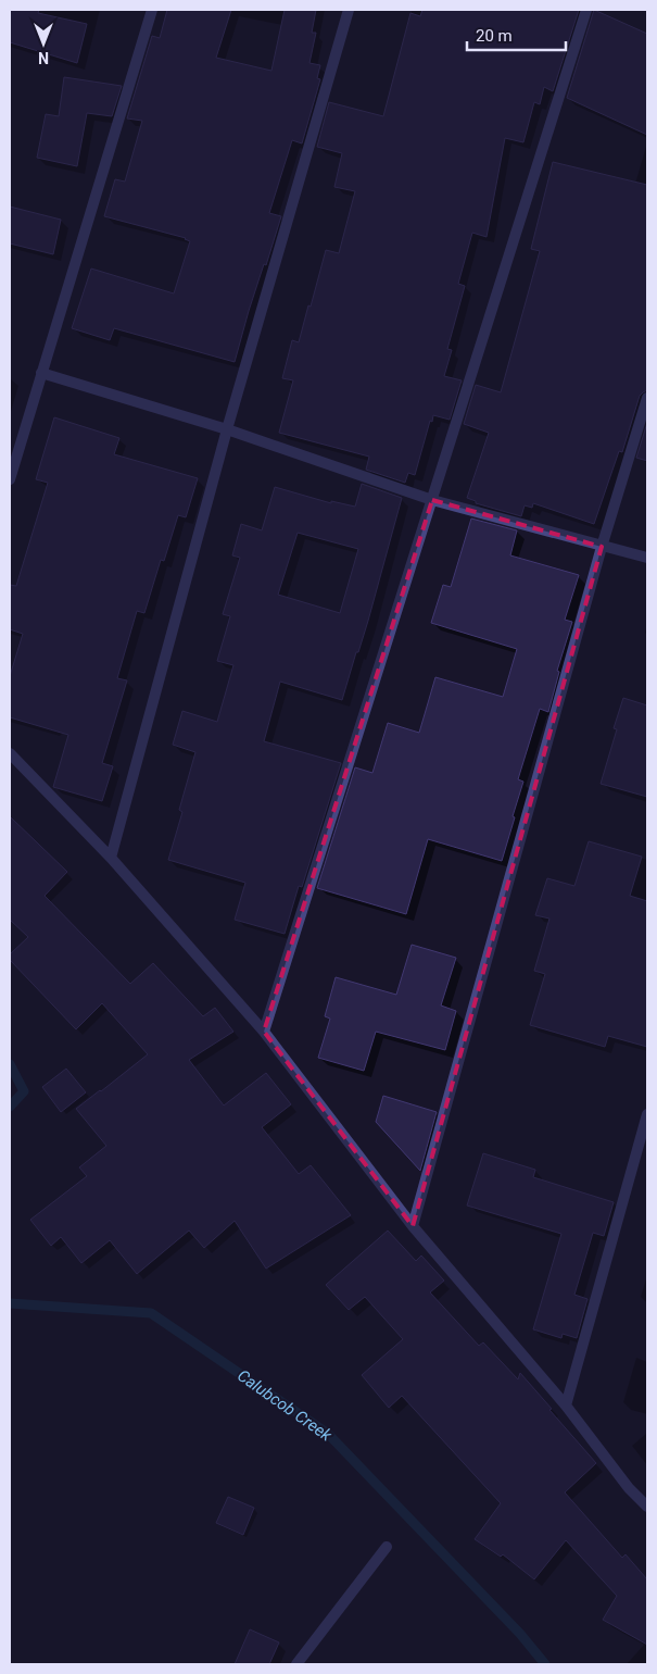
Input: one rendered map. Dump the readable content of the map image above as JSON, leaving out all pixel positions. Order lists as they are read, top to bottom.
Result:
{
  "water": ["Calubcob Creek"],
  "scale_bar": "20 m",
  "north": "bottom"
}
